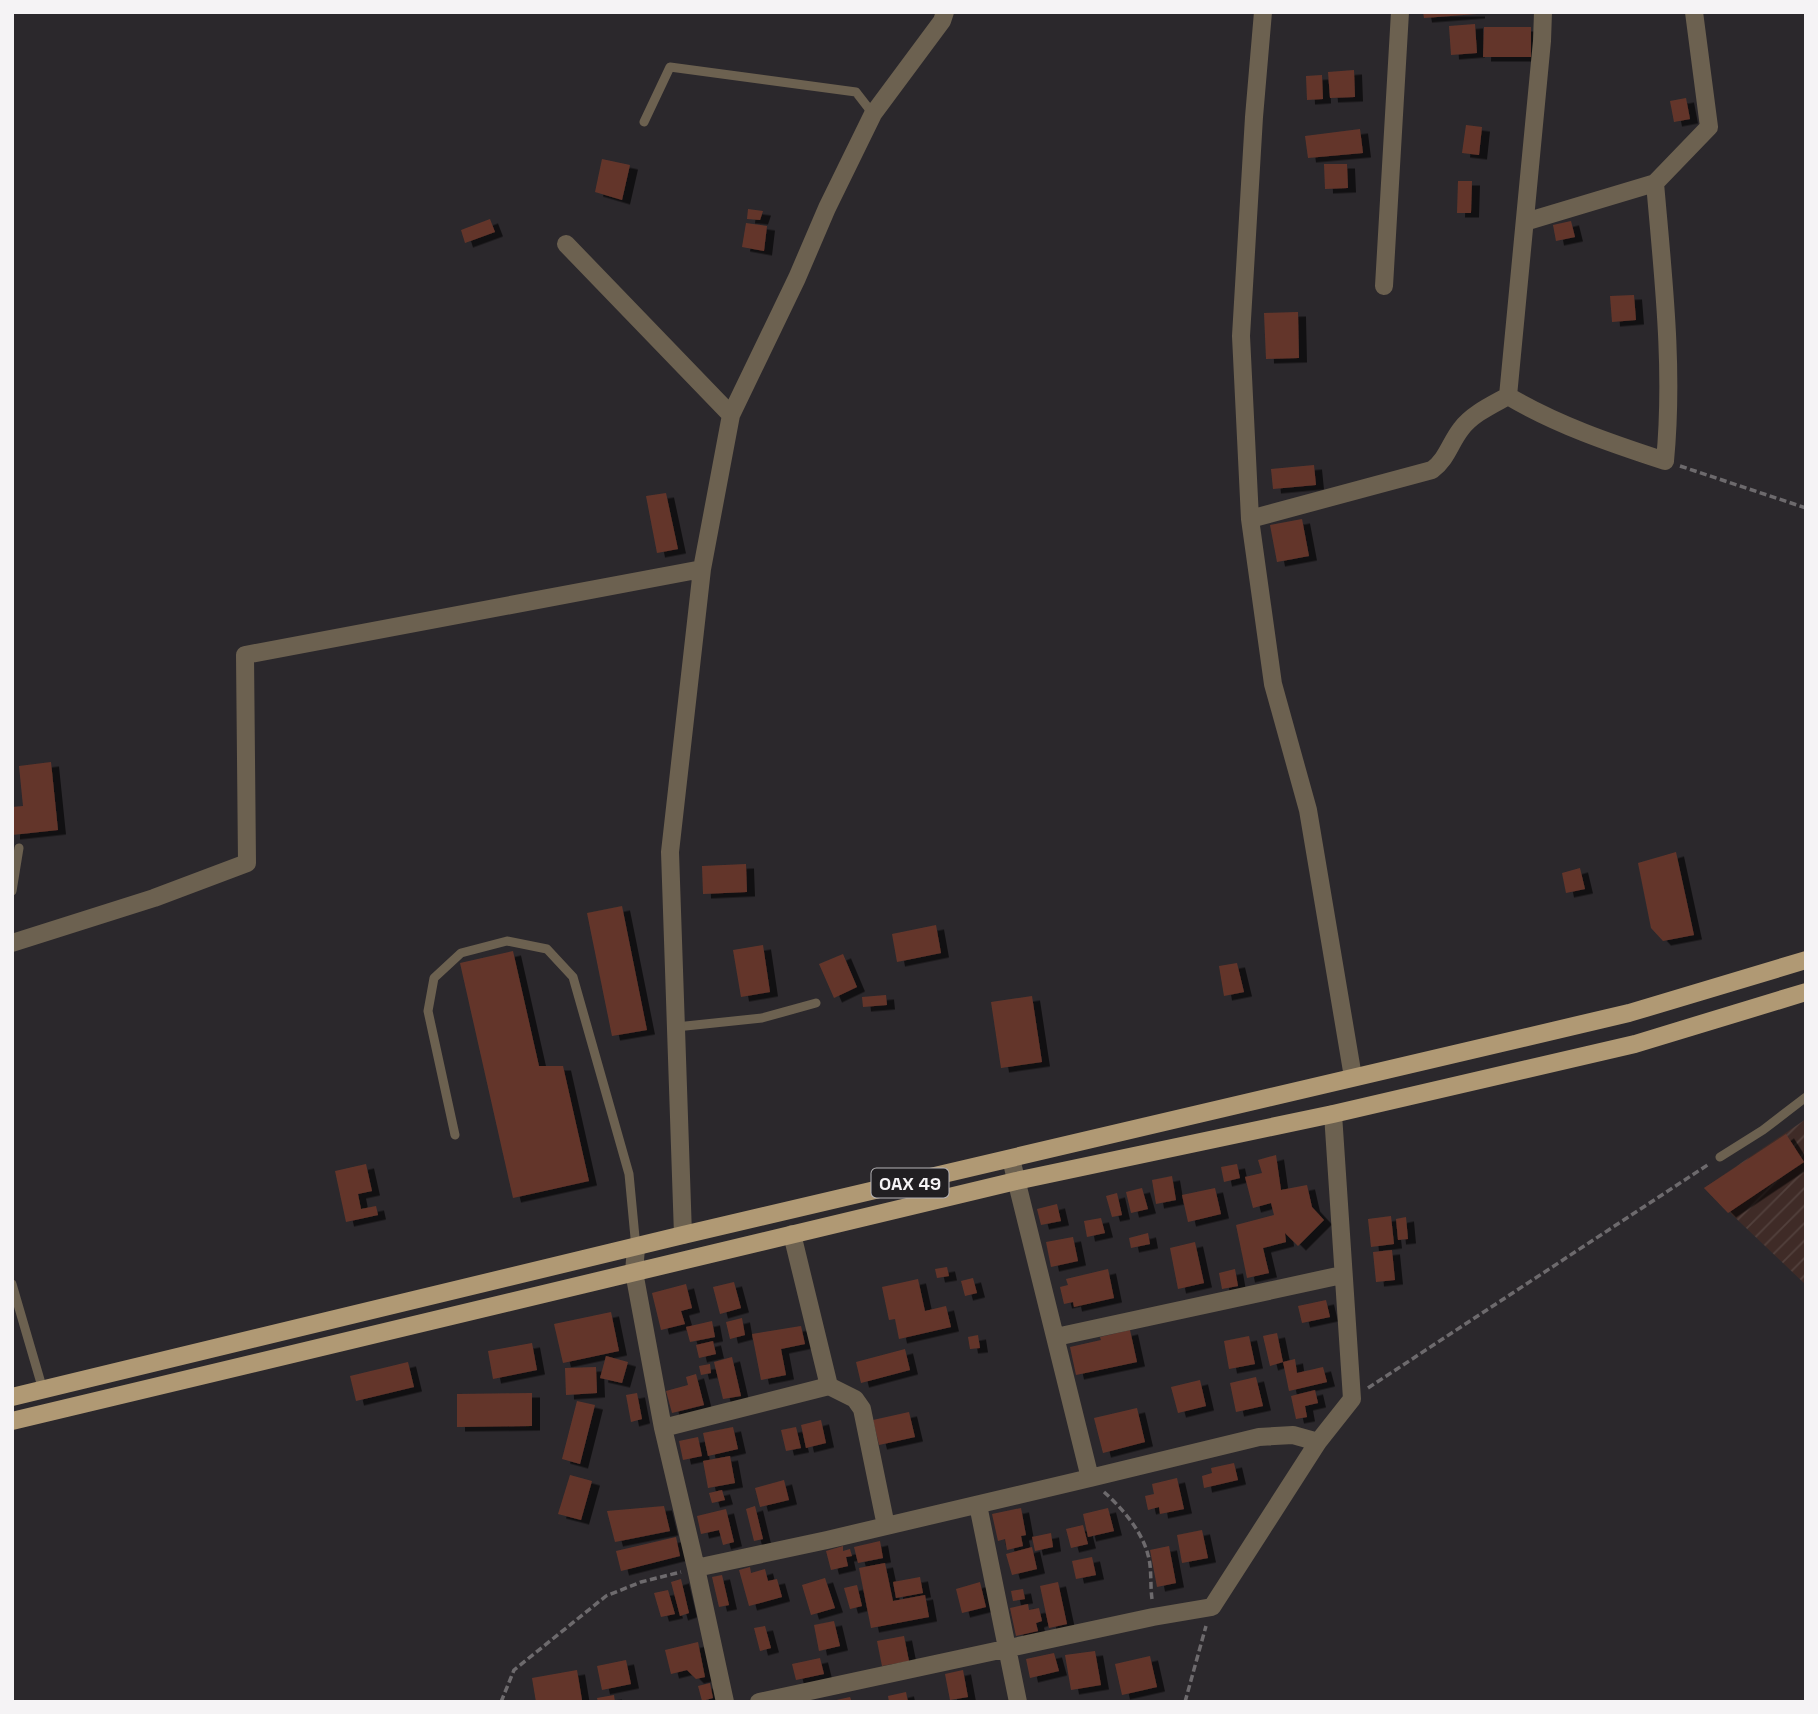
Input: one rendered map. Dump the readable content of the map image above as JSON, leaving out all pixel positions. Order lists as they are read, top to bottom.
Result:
{
  "streets": {
    "main road": ["OAX 49"]
  }
}
